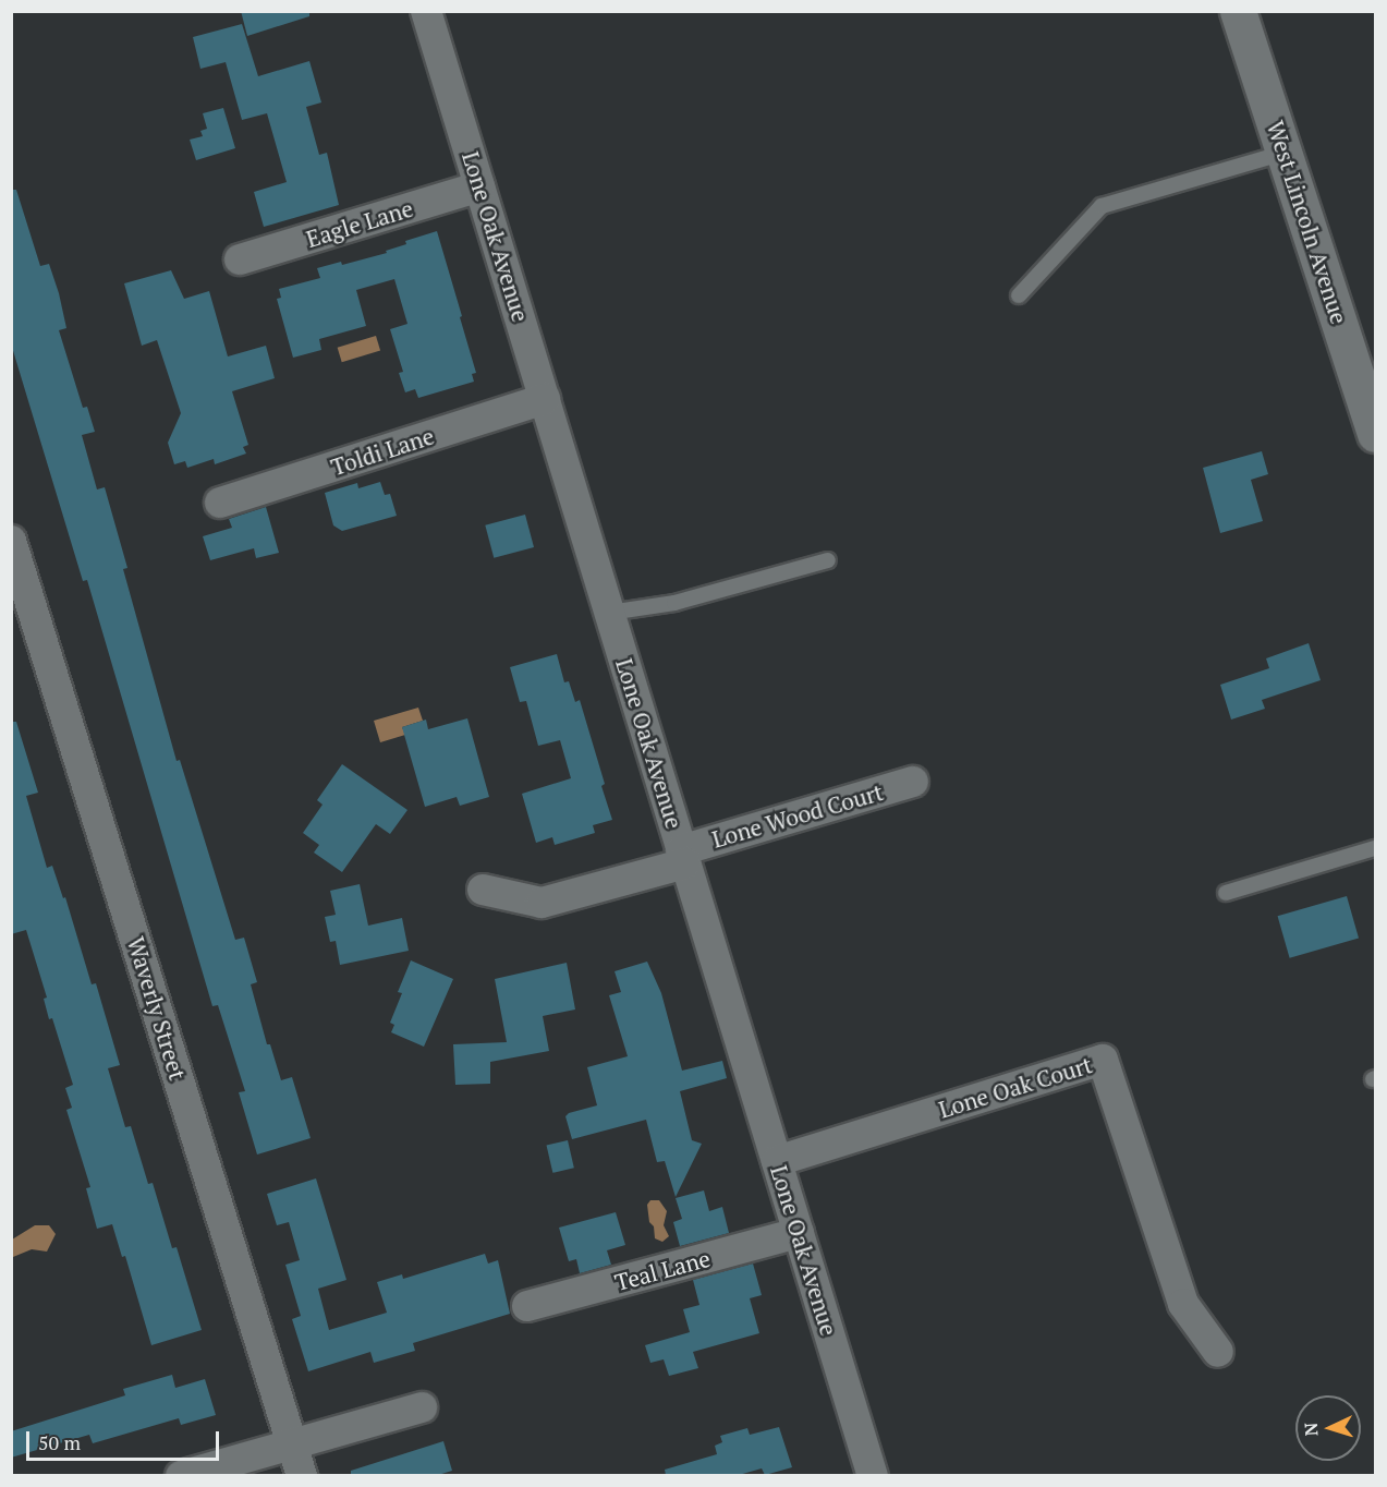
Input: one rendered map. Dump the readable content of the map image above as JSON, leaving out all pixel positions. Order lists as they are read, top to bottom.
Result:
{
  "streets": {
    "street": [
      "West Lincoln Avenue",
      "Eagle Lane",
      "Lone Oak Avenue",
      "Toldi Lane",
      "Lone Wood Court",
      "Waverly Street",
      "Lone Oak Court",
      "Teal Lane"
    ]
  },
  "crossings": [
    ["Eagle Lane", "Lone Oak Avenue"],
    ["Lone Oak Avenue", "Toldi Lane"],
    ["Lone Oak Avenue", "Lone Wood Court"],
    ["Lone Oak Avenue", "Lone Oak Court"],
    ["Lone Oak Avenue", "Teal Lane"]
  ],
  "scale_bar": "50 m",
  "north": "left"
}
